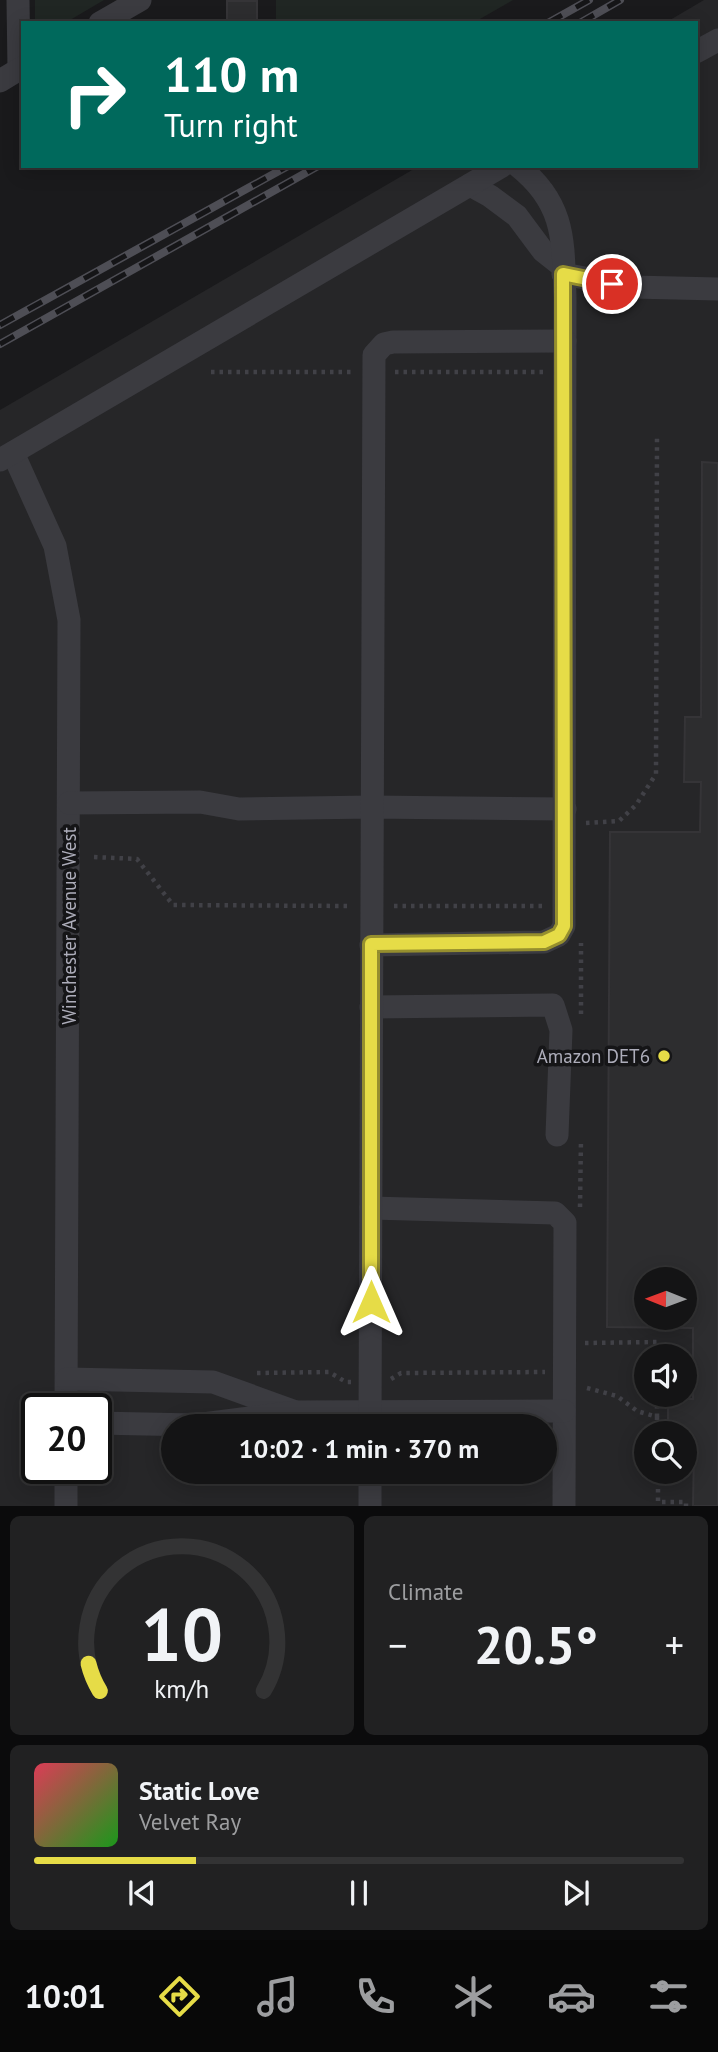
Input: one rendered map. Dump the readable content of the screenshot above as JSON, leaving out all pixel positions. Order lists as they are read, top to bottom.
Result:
{
  "streets": {
    "street": ["Winchester Avenue West"]
  },
  "places": ["Amazon DET6"],
  "north": "left",
  "page": {
    "turn": ["110 m", "Turn right"],
    "limit": "20",
    "trip": "10:02 · 1 min · 370 m",
    "tile": "Climate",
    "heat": ["−", "20.5°", "+"],
    "song": ["Static Love", "Velvet Ray"],
    "tabs": "10:01",
    "gauge": ["10", "km/h"]
  }
}
